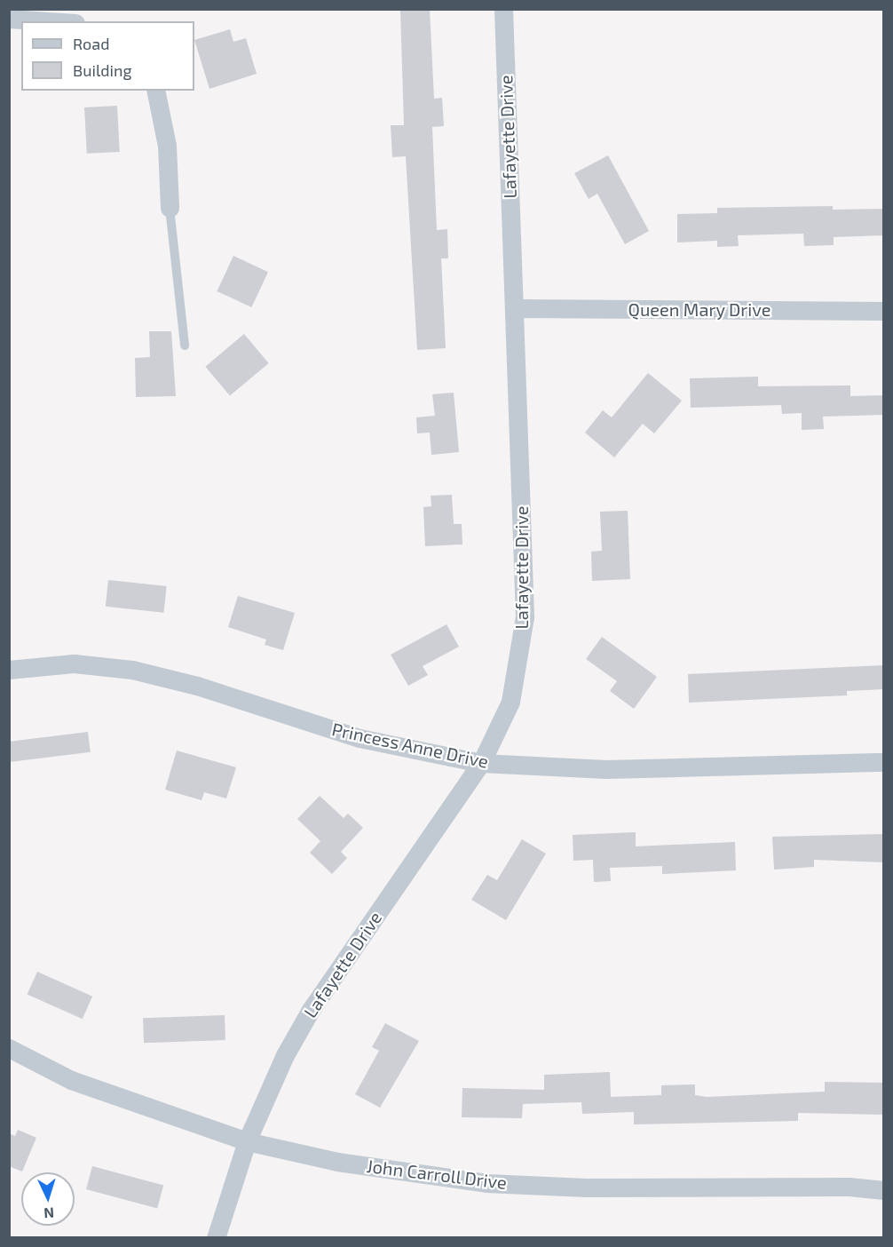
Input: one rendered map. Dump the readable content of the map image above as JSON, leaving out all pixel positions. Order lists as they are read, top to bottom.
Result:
{
  "streets": {
    "street": [
      "Lafayette Drive",
      "Queen Mary Drive",
      "Princess Anne Drive",
      "John Carroll Drive"
    ]
  },
  "crossings": [
    ["Lafayette Drive", "Queen Mary Drive"],
    ["Lafayette Drive", "Princess Anne Drive"],
    ["Lafayette Drive", "John Carroll Drive"]
  ],
  "legend": ["Road", "Building"],
  "north": "bottom"
}
